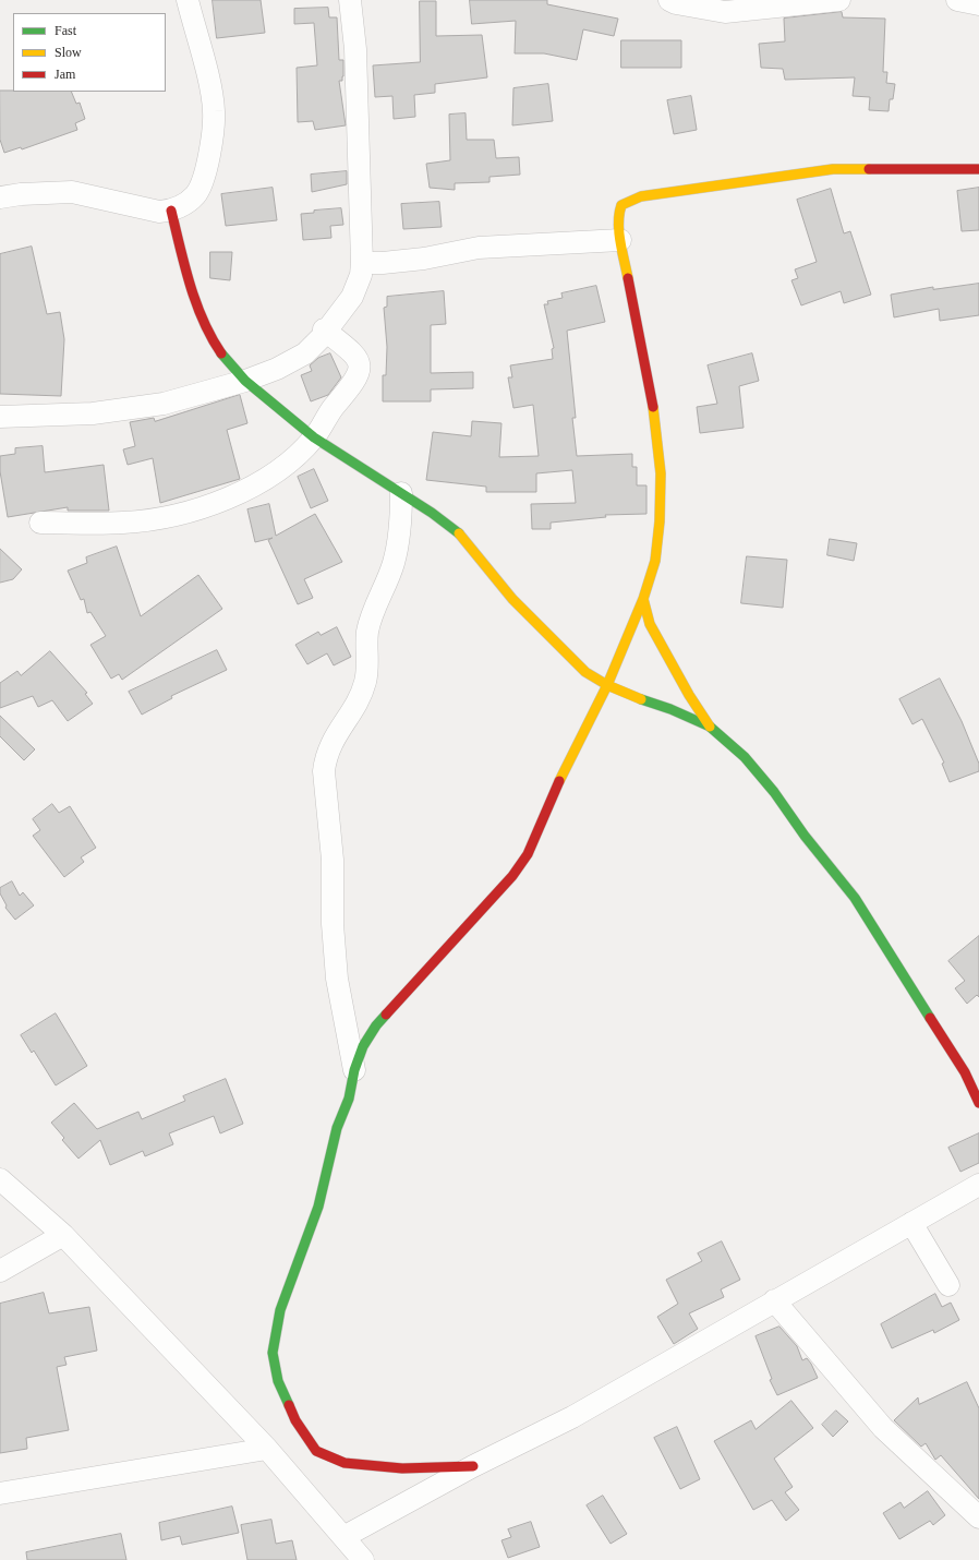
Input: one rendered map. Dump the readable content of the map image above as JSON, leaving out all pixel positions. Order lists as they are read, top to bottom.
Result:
{
  "legend": ["Fast", "Slow", "Jam"]
}
